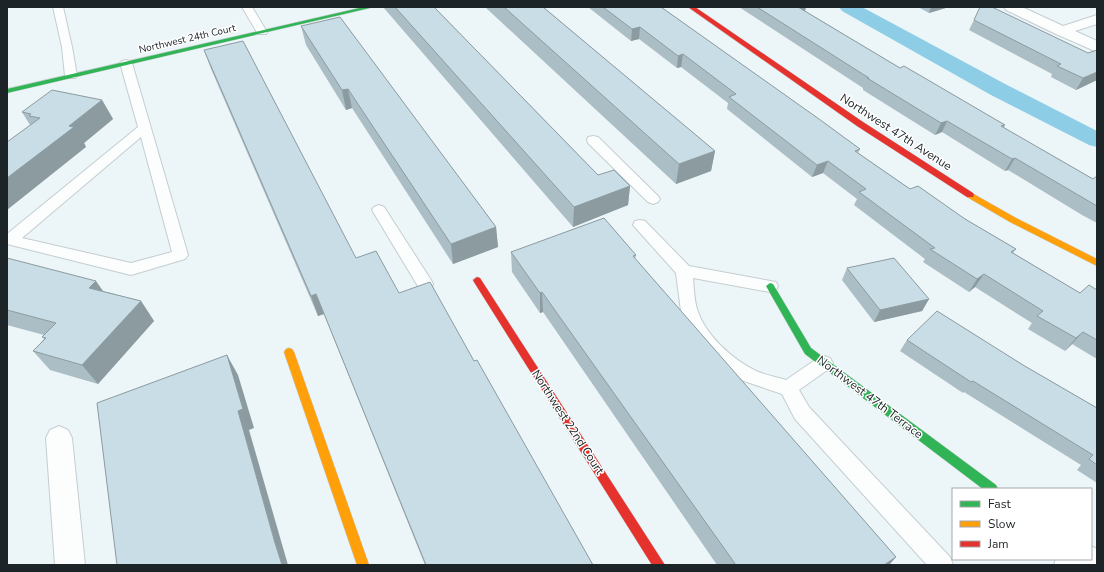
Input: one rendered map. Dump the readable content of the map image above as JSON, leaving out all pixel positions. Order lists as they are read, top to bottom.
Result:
{
  "streets": {
    "street": [
      "Northwest 24th Court",
      "Northwest 47th Avenue",
      "Northwest 47th Terrace",
      "Northwest 22nd Court"
    ]
  },
  "legend": ["Fast", "Slow", "Jam"]
}
